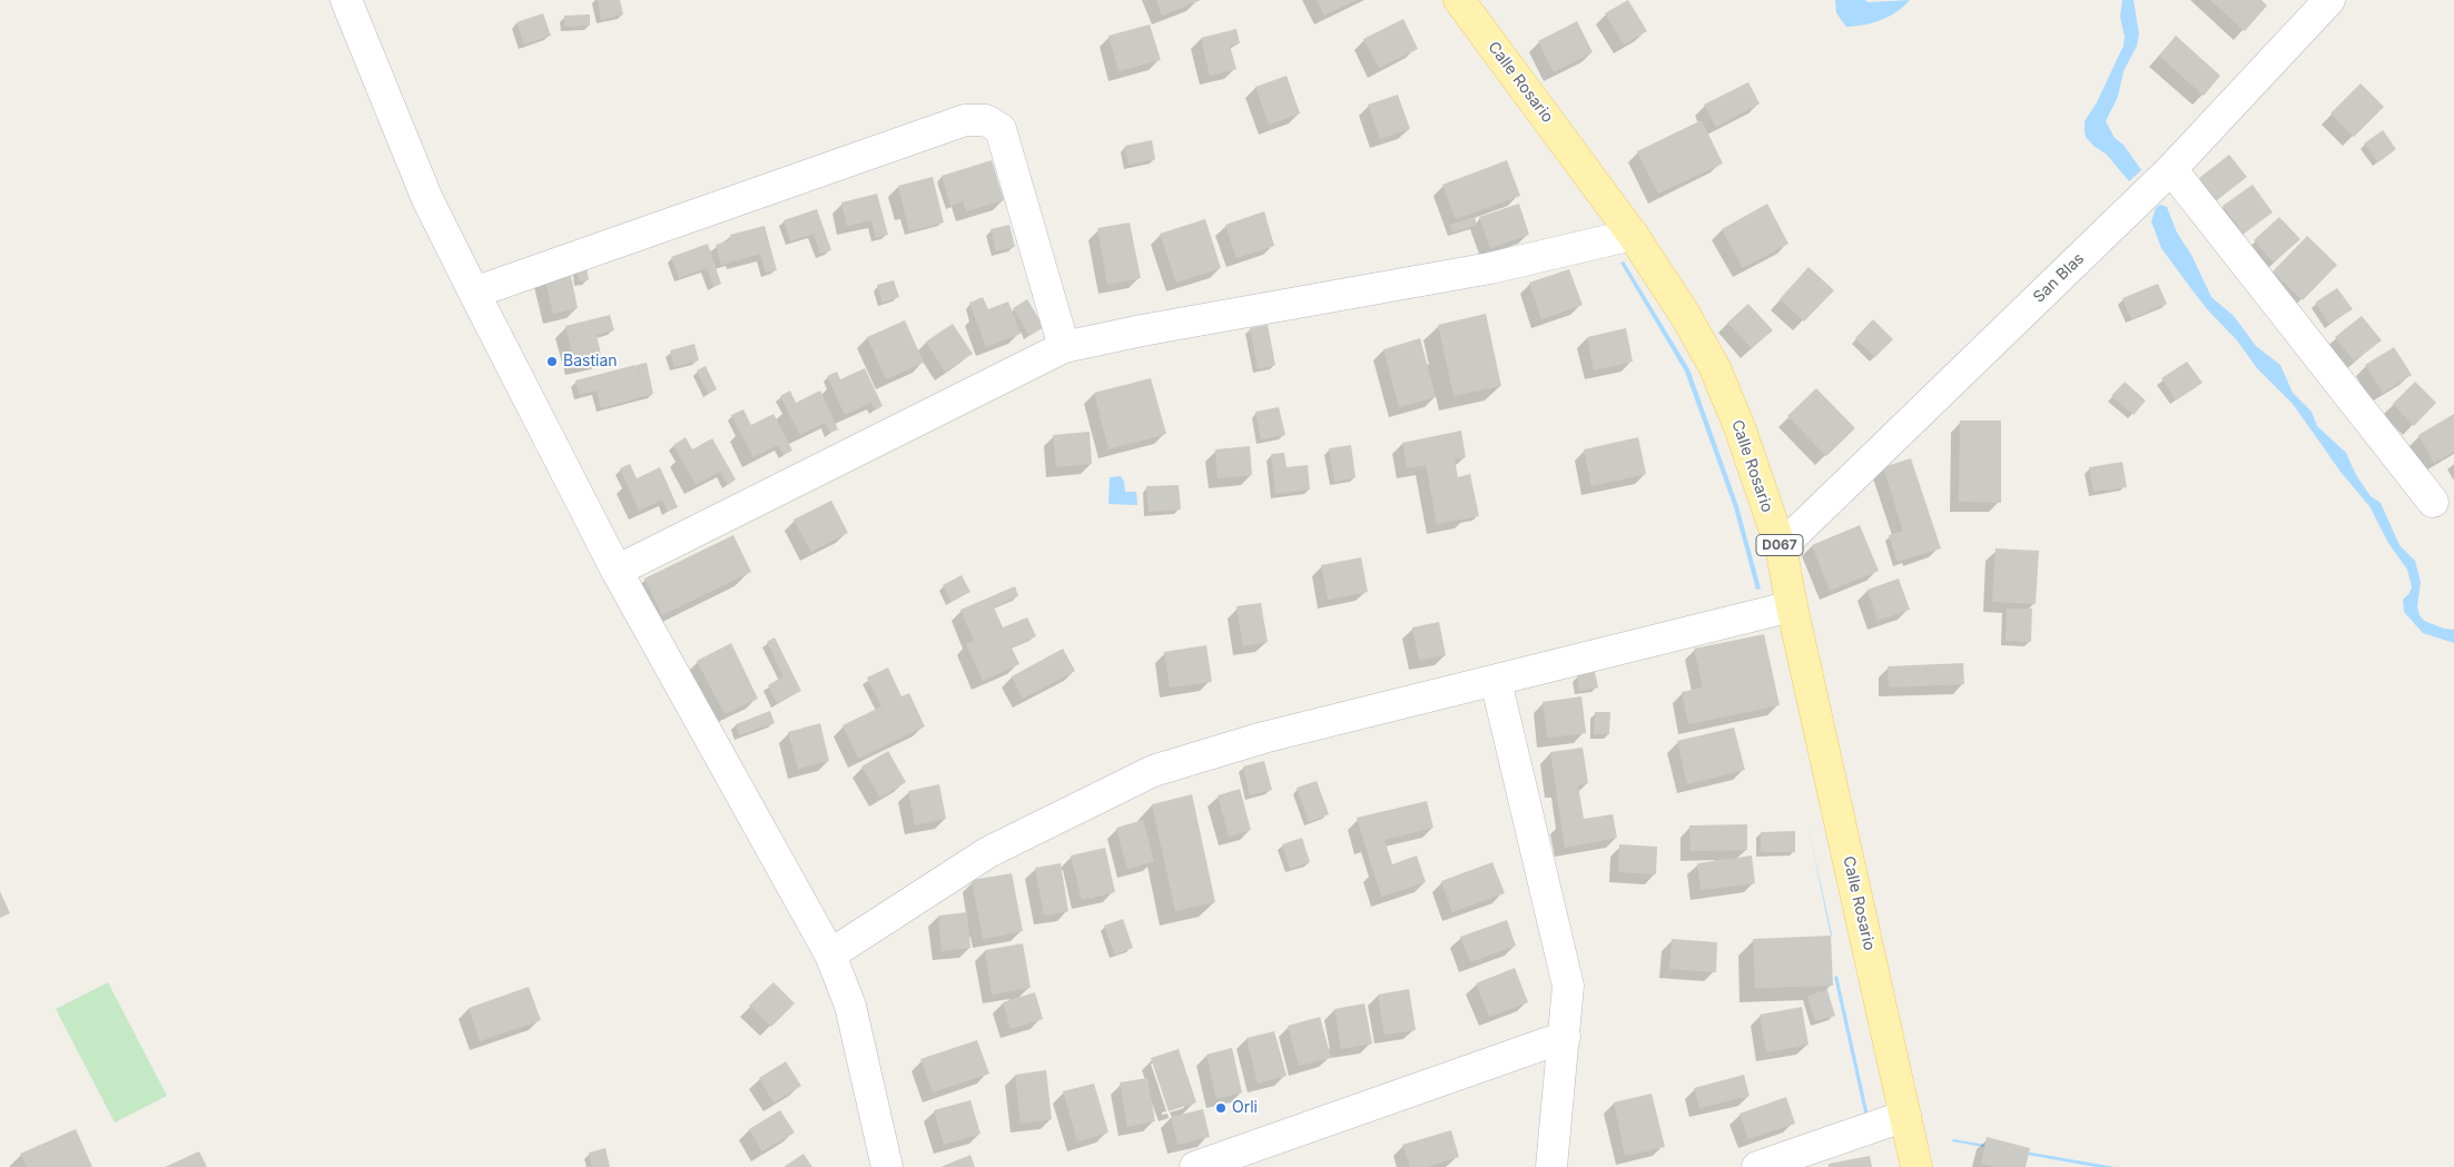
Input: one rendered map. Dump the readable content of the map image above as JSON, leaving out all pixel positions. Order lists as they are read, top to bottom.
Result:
{
  "streets": {
    "main road": ["Calle Rosario", "D067"],
    "street": ["San Blas"]
  },
  "crossings": [
    ["Calle Rosario", "San Blas"]
  ],
  "places": ["Bastian", "Orli"]
}
